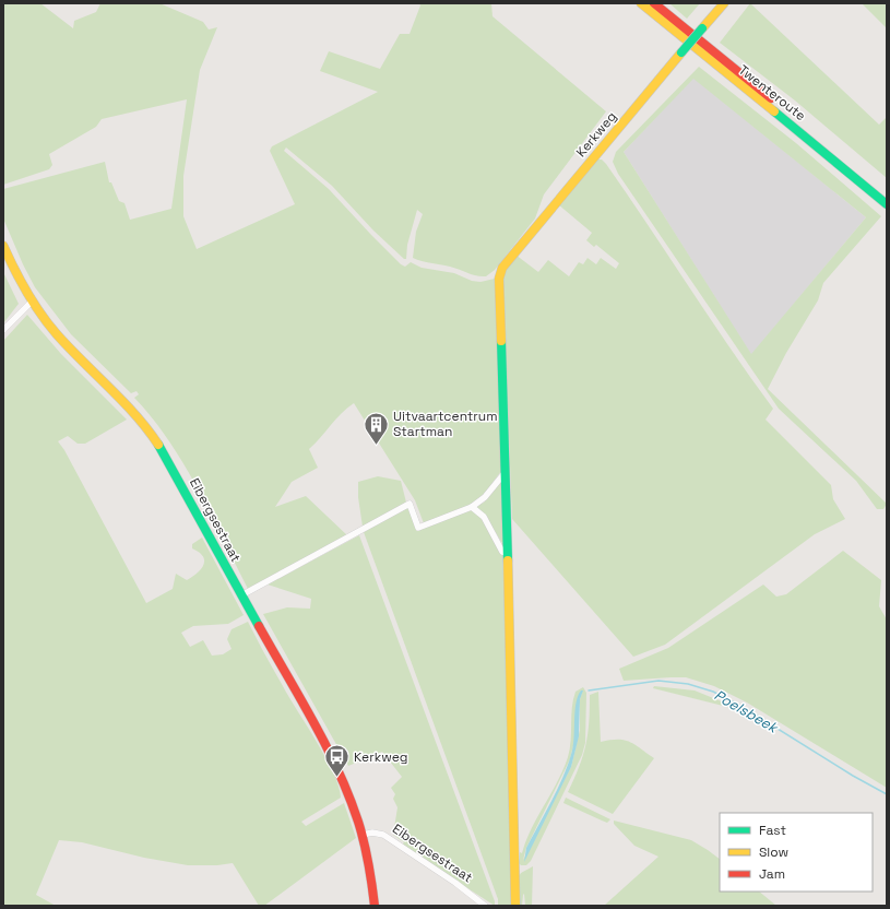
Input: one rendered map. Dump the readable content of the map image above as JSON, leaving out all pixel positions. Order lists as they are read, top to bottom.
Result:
{
  "streets": {
    "main road": ["Twenteroute", "Kerkweg", "Eibergsestraat"]
  },
  "water": ["Poelsbeek"],
  "places": {
    "building": ["Uitvaartcentrum Startman"],
    "bus stop": ["Kerkweg"]
  },
  "legend": ["Fast", "Slow", "Jam"]
}
